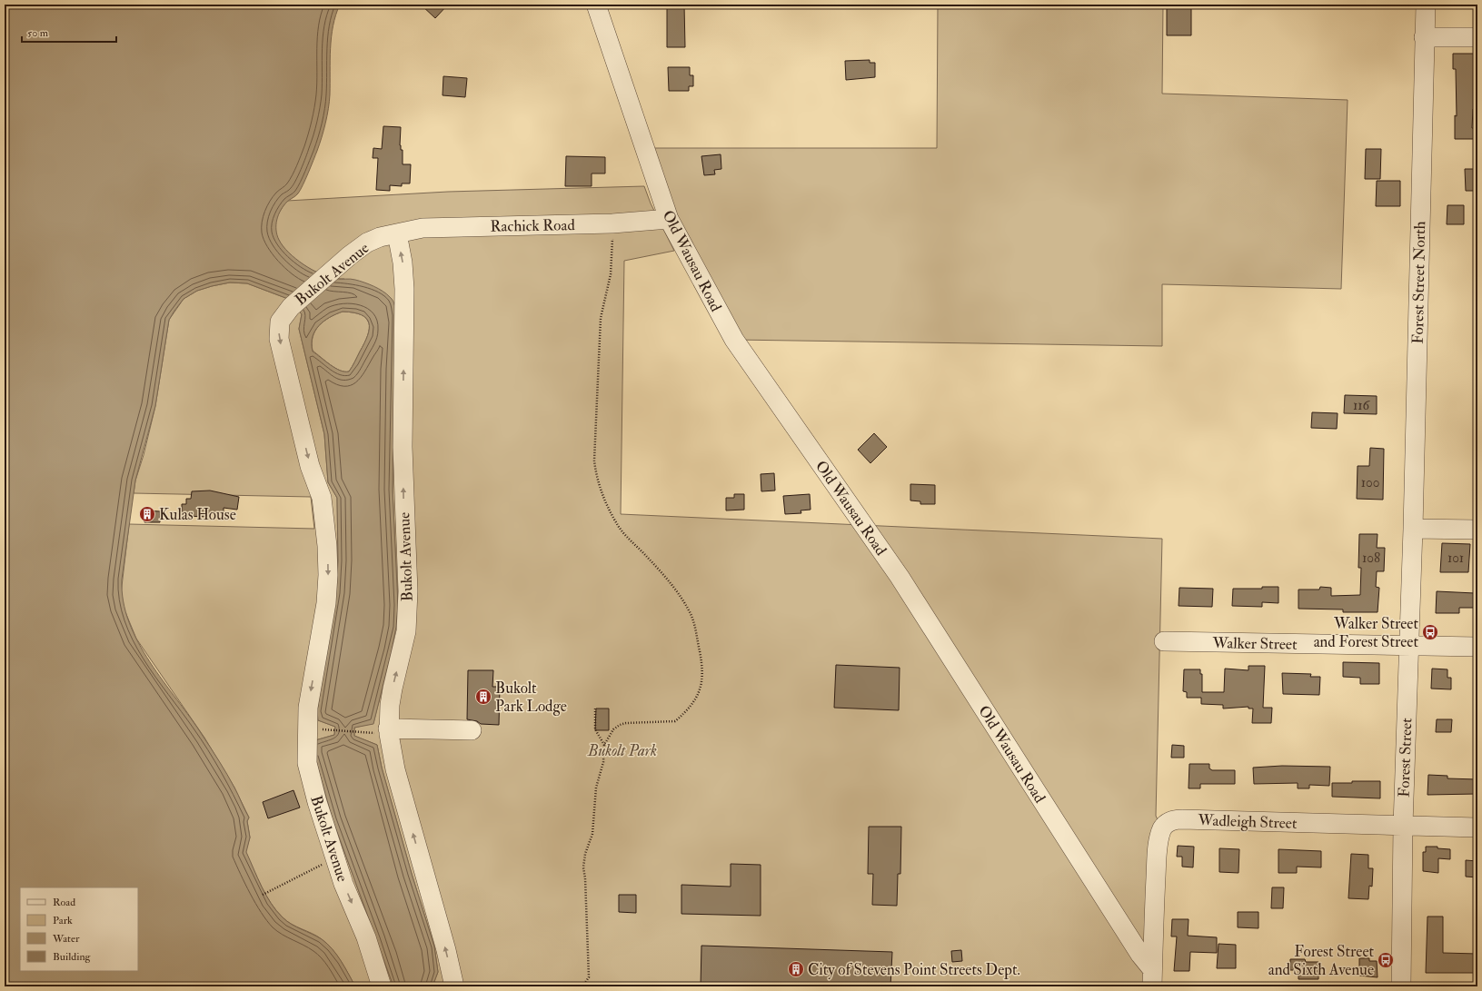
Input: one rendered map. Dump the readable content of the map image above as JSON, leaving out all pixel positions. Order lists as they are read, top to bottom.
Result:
{
  "streets": {
    "street": [
      "Rachick Road",
      "Old Wausau Road",
      "Bukolt Avenue",
      "Forest Street North",
      "Walker Street",
      "Forest Street",
      "Wadleigh Street"
    ]
  },
  "crossings": [
    ["Rachick Road", "Old Wausau Road"],
    ["Rachick Road", "Bukolt Avenue"],
    ["Old Wausau Road", "Wadleigh Street"],
    ["Forest Street North", "Forest Street"],
    ["Walker Street", "Forest Street"],
    ["Forest Street", "Wadleigh Street"]
  ],
  "parks": ["Bukolt Park"],
  "places": {
    "building": ["Kulas House", "Bukolt Park Lodge", "City of Stevens Point Streets Dept."],
    "bus stop": ["Walker Street and Forest Street", "Forest Street and Sixth Avenue"]
  },
  "house_numbers": [
    "116",
    "100",
    "108",
    "101"
  ],
  "legend": [
    "Road",
    "Park",
    "Water",
    "Building"
  ],
  "scale_bar": "50 m"
}
